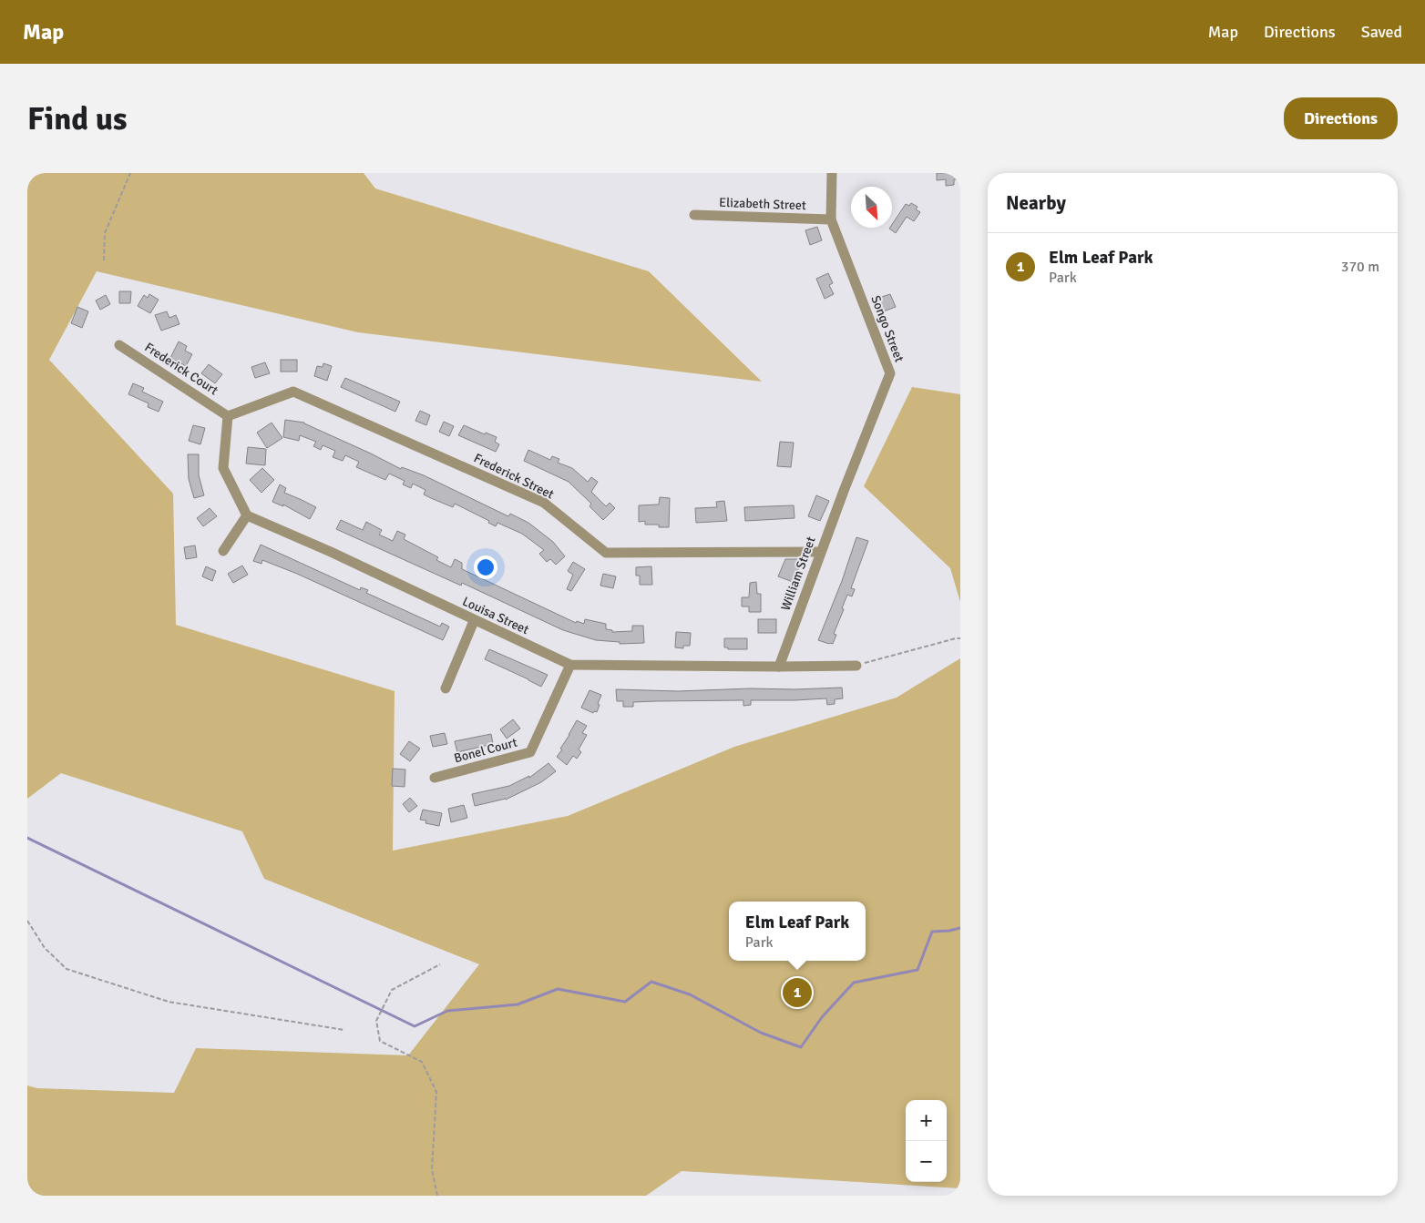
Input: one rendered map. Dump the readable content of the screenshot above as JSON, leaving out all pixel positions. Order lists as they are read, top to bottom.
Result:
{
  "streets": {
    "street": [
      "Elizabeth Street",
      "Songo Street",
      "Frederick Court",
      "Frederick Street",
      "William Street",
      "Louisa Street",
      "Bonel Court"
    ]
  },
  "crossings": [
    ["Elizabeth Street", "Songo Street"],
    ["Songo Street", "William Street"],
    ["Frederick Court", "Frederick Street"],
    ["Frederick Street", "William Street"],
    ["William Street", "Louisa Street"],
    ["Louisa Street", "Bonel Court"]
  ],
  "north": "bottom right",
  "page": {
    "header": "Map",
    "nav": ["Map", "Directions", "Saved"],
    "buttons": "Directions",
    "title": "Find us",
    "heading": "Nearby",
    "list": [
      {
        "mark": "1",
        "name": "Elm Leaf Park",
        "note": "Park",
        "value": "370 m"
      }
    ],
    "popup": ["Elm Leaf Park", "Park"],
    "pins": "1",
    "map_buttons": ["+", "−"]
  }
}
